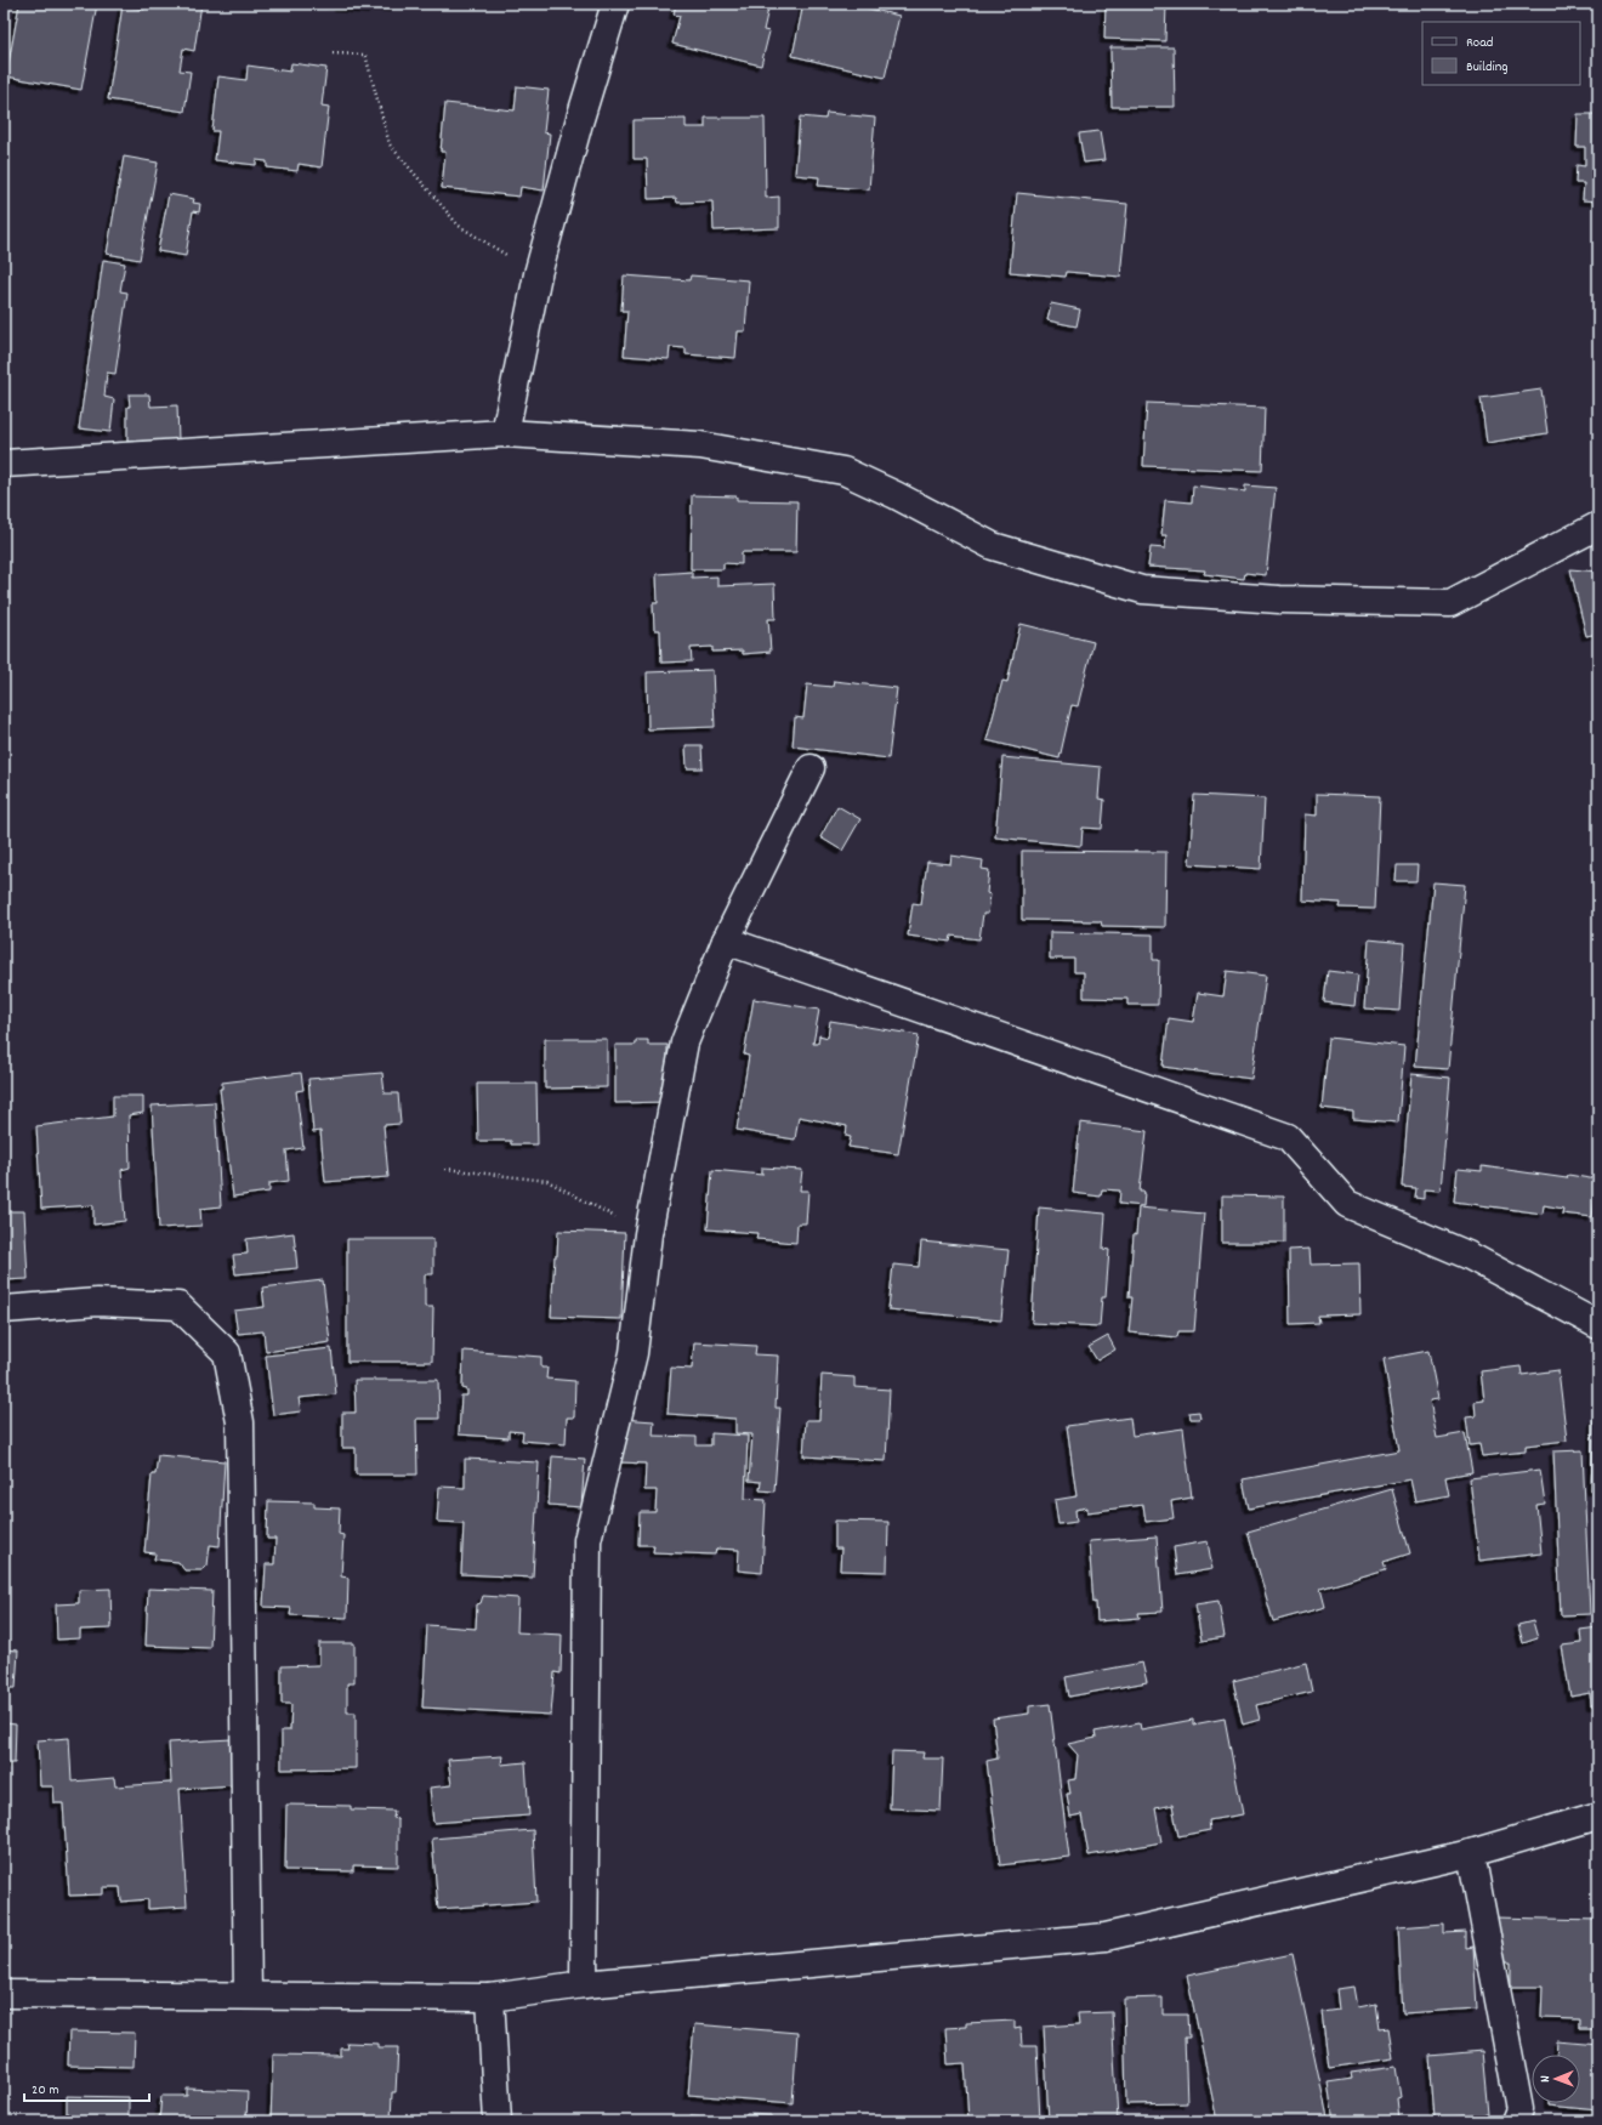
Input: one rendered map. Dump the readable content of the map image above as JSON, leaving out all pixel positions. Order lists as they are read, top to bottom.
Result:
{
  "legend": ["Road", "Building"],
  "scale_bar": "20 m",
  "north": "left"
}
